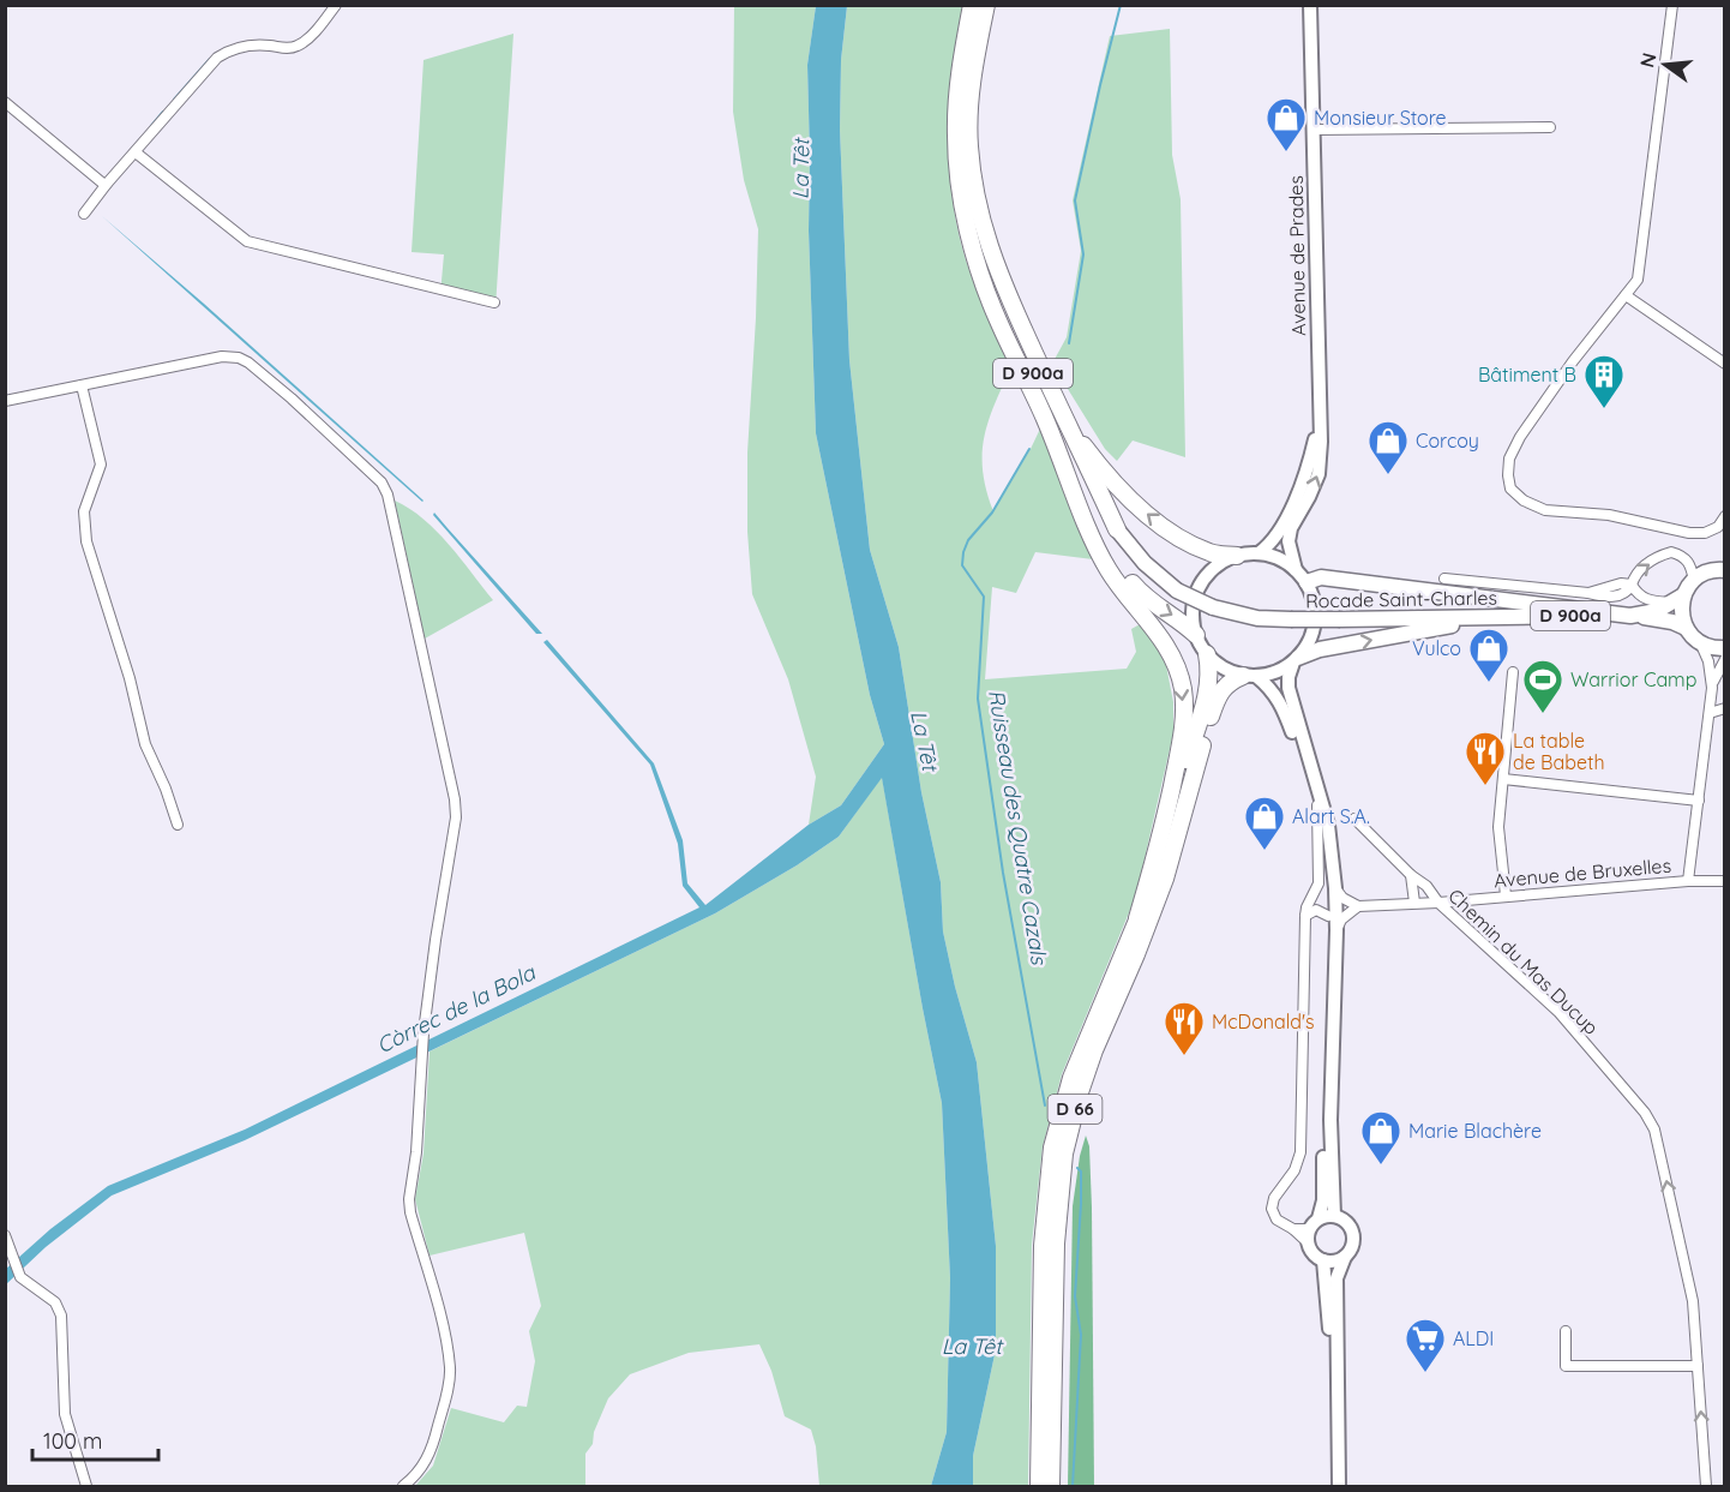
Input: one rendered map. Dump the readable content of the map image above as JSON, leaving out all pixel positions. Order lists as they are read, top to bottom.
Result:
{
  "streets": {
    "highway": ["D 900a", "D 66"],
    "main road": ["Avenue de Prades", "Rocade Saint-Charles"],
    "street": ["Avenue de Bruxelles", "Chemin du Mas Ducup"]
  },
  "crossings": [
    ["Avenue de Prades", "D 66"],
    ["D 900a", "Rocade Saint-Charles"],
    ["Avenue de Bruxelles", "Chemin du Mas Ducup"]
  ],
  "one_way": ["Chemin du Mas Ducup"],
  "water": ["La Têt", "Ruisseau des Quatre Cazals", "Còrrec de la Bola"],
  "places": {
    "shop": [
      "Monsieur Store",
      "Corcoy",
      "Vulco",
      "Alart S.A.",
      "Marie Blachère"
    ],
    "building": ["Bâtiment B"],
    "sports": ["Warrior Camp"],
    "restaurant": ["La table de Babeth", "McDonald's"],
    "supermarket": ["ALDI"]
  },
  "scale_bar": "100 m",
  "north": "left"
}
